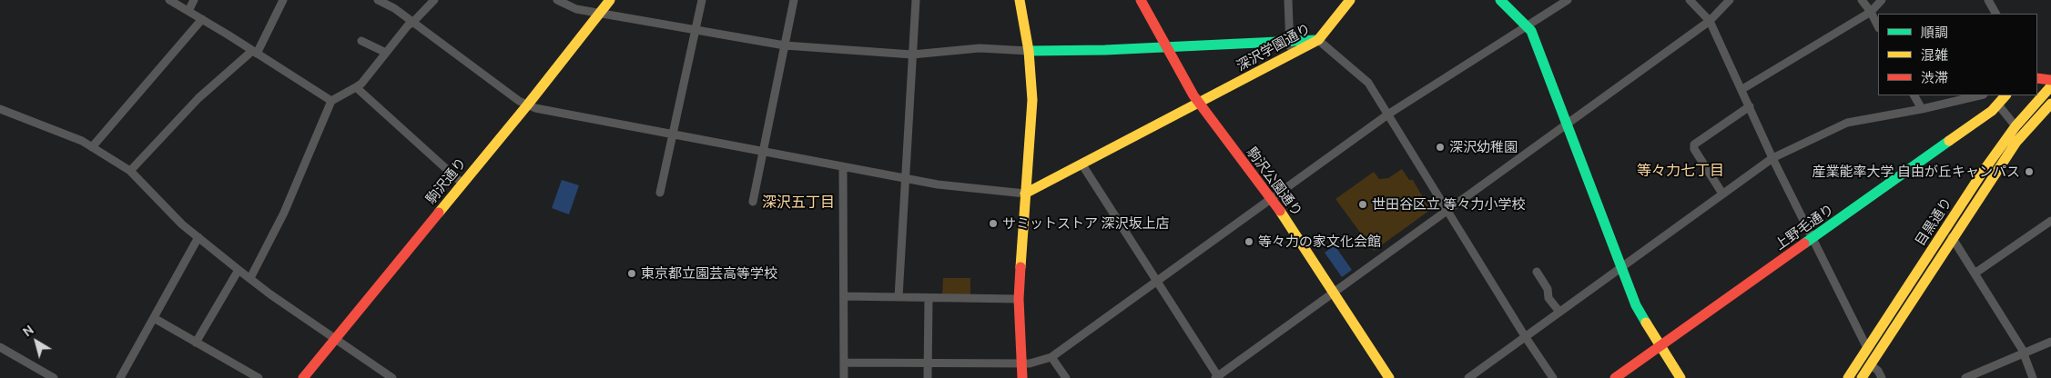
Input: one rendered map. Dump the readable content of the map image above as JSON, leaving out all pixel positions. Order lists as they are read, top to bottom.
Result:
{
  "streets": {
    "street": [
      "深沢学園通り",
      "駒沢通り",
      "駒沢公園通り",
      "目黒通り",
      "上野毛通り"
    ]
  },
  "crossings": [
    ["深沢学園通り", "駒沢公園通り"]
  ],
  "districts": ["等々力七丁目", "深沢五丁目"],
  "places": [
    "深沢幼稚園",
    "産業能率大学 自由が丘キャンパス",
    "世田谷区立 等々力小学校",
    "サミットストア 深沢坂上店",
    "等々力の家文化会館",
    "東京都立園芸高等学校"
  ],
  "legend": ["順調", "混雑", "渋滞"],
  "north": "top left"
}
